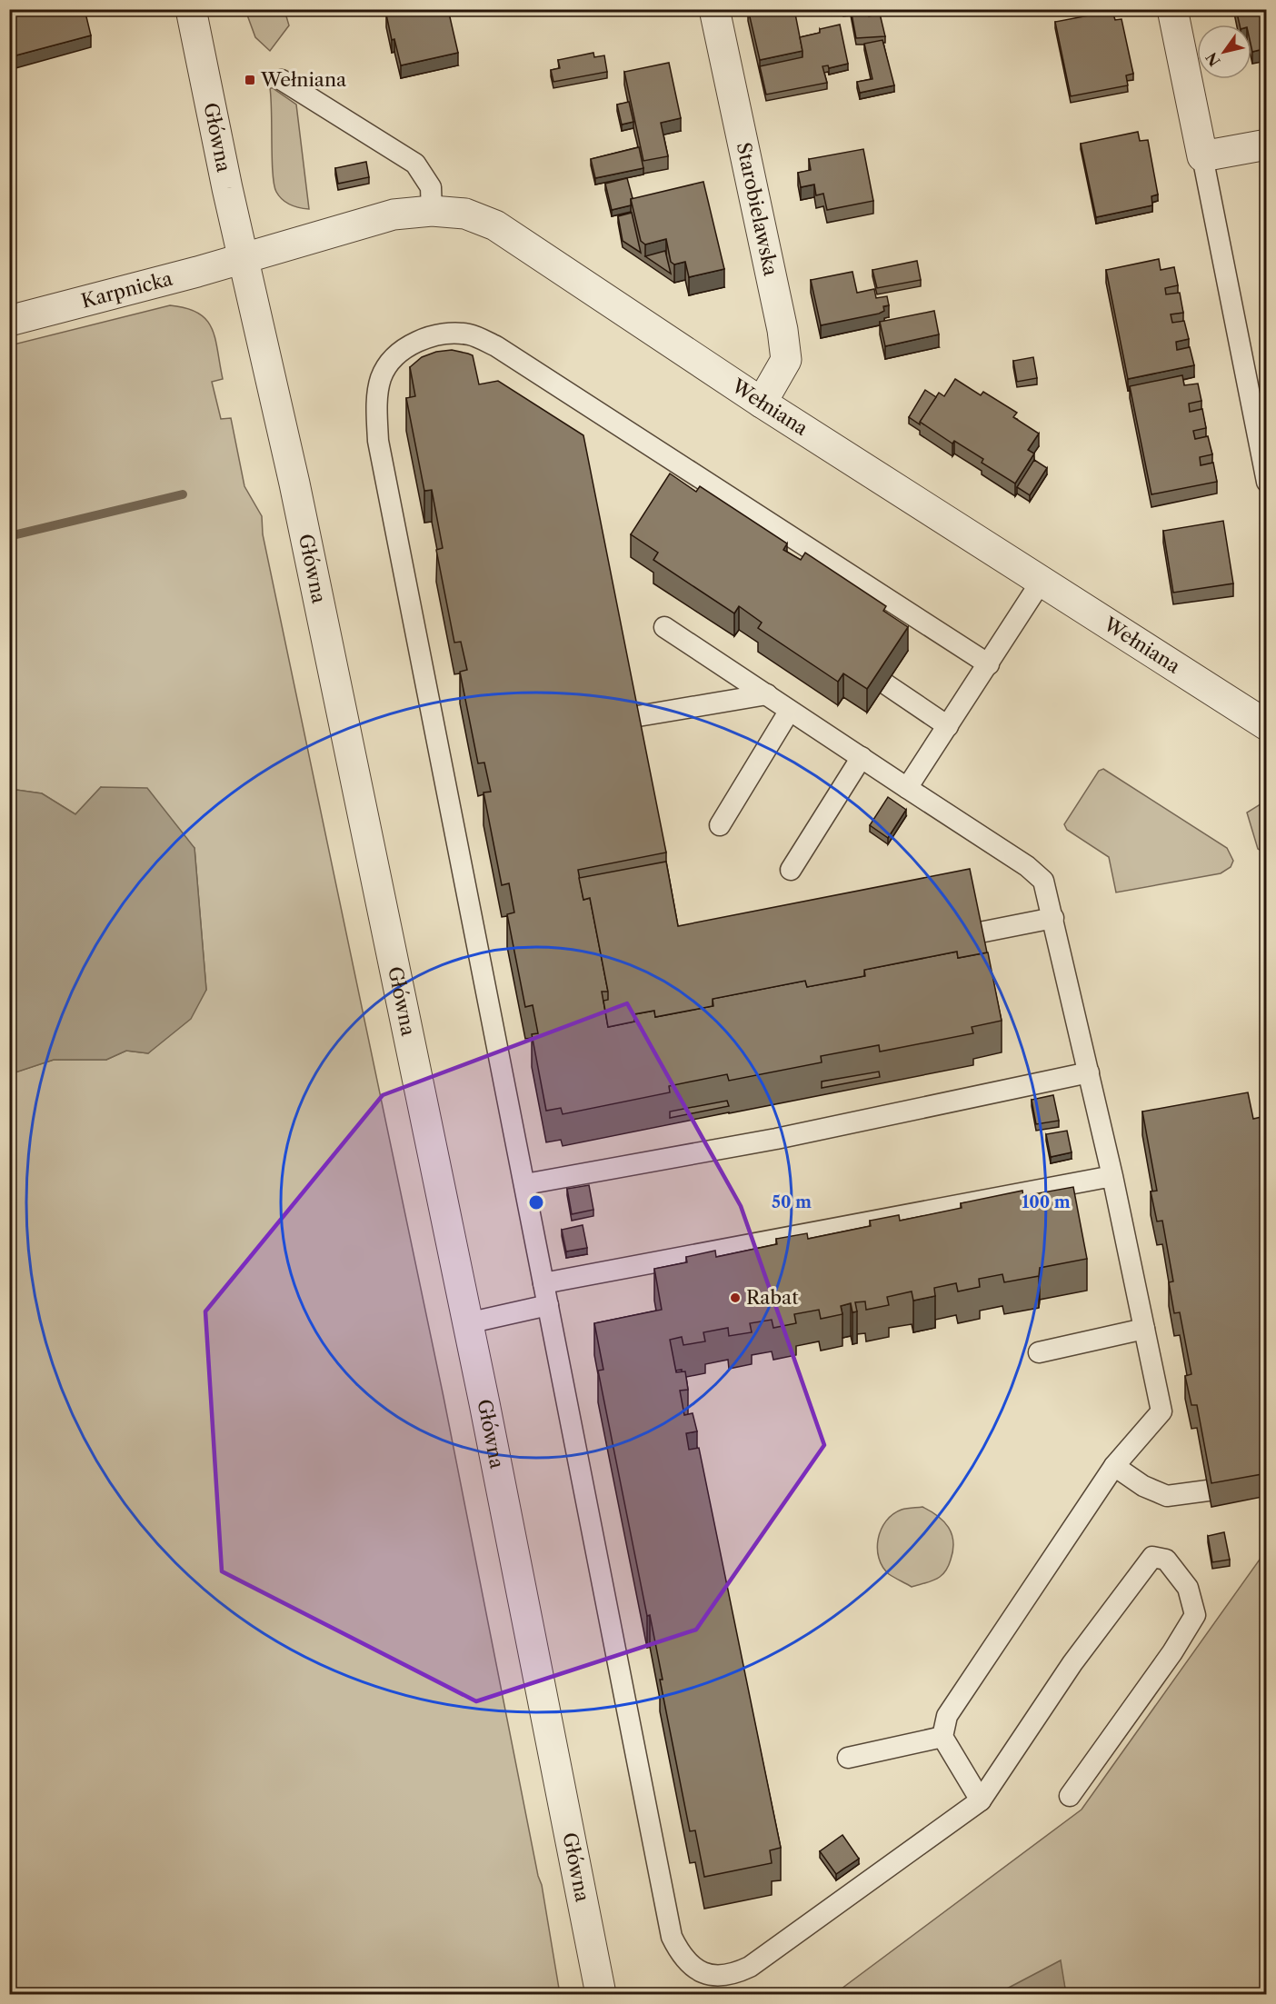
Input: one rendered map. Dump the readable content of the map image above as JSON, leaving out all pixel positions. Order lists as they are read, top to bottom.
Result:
{
  "streets": {
    "street": [
      "Główna",
      "Starobielawska",
      "Karpnicka",
      "Wełniana"
    ]
  },
  "crossings": [
    ["Główna", "Karpnicka"],
    ["Główna", "Wełniana"],
    ["Starobielawska", "Wełniana"],
    ["Karpnicka", "Wełniana"]
  ],
  "places": {
    "transit": ["Wełniana"],
    "other": ["Rabat"]
  },
  "north": "bottom left",
  "rings": ["50 m", "100 m"]
}
